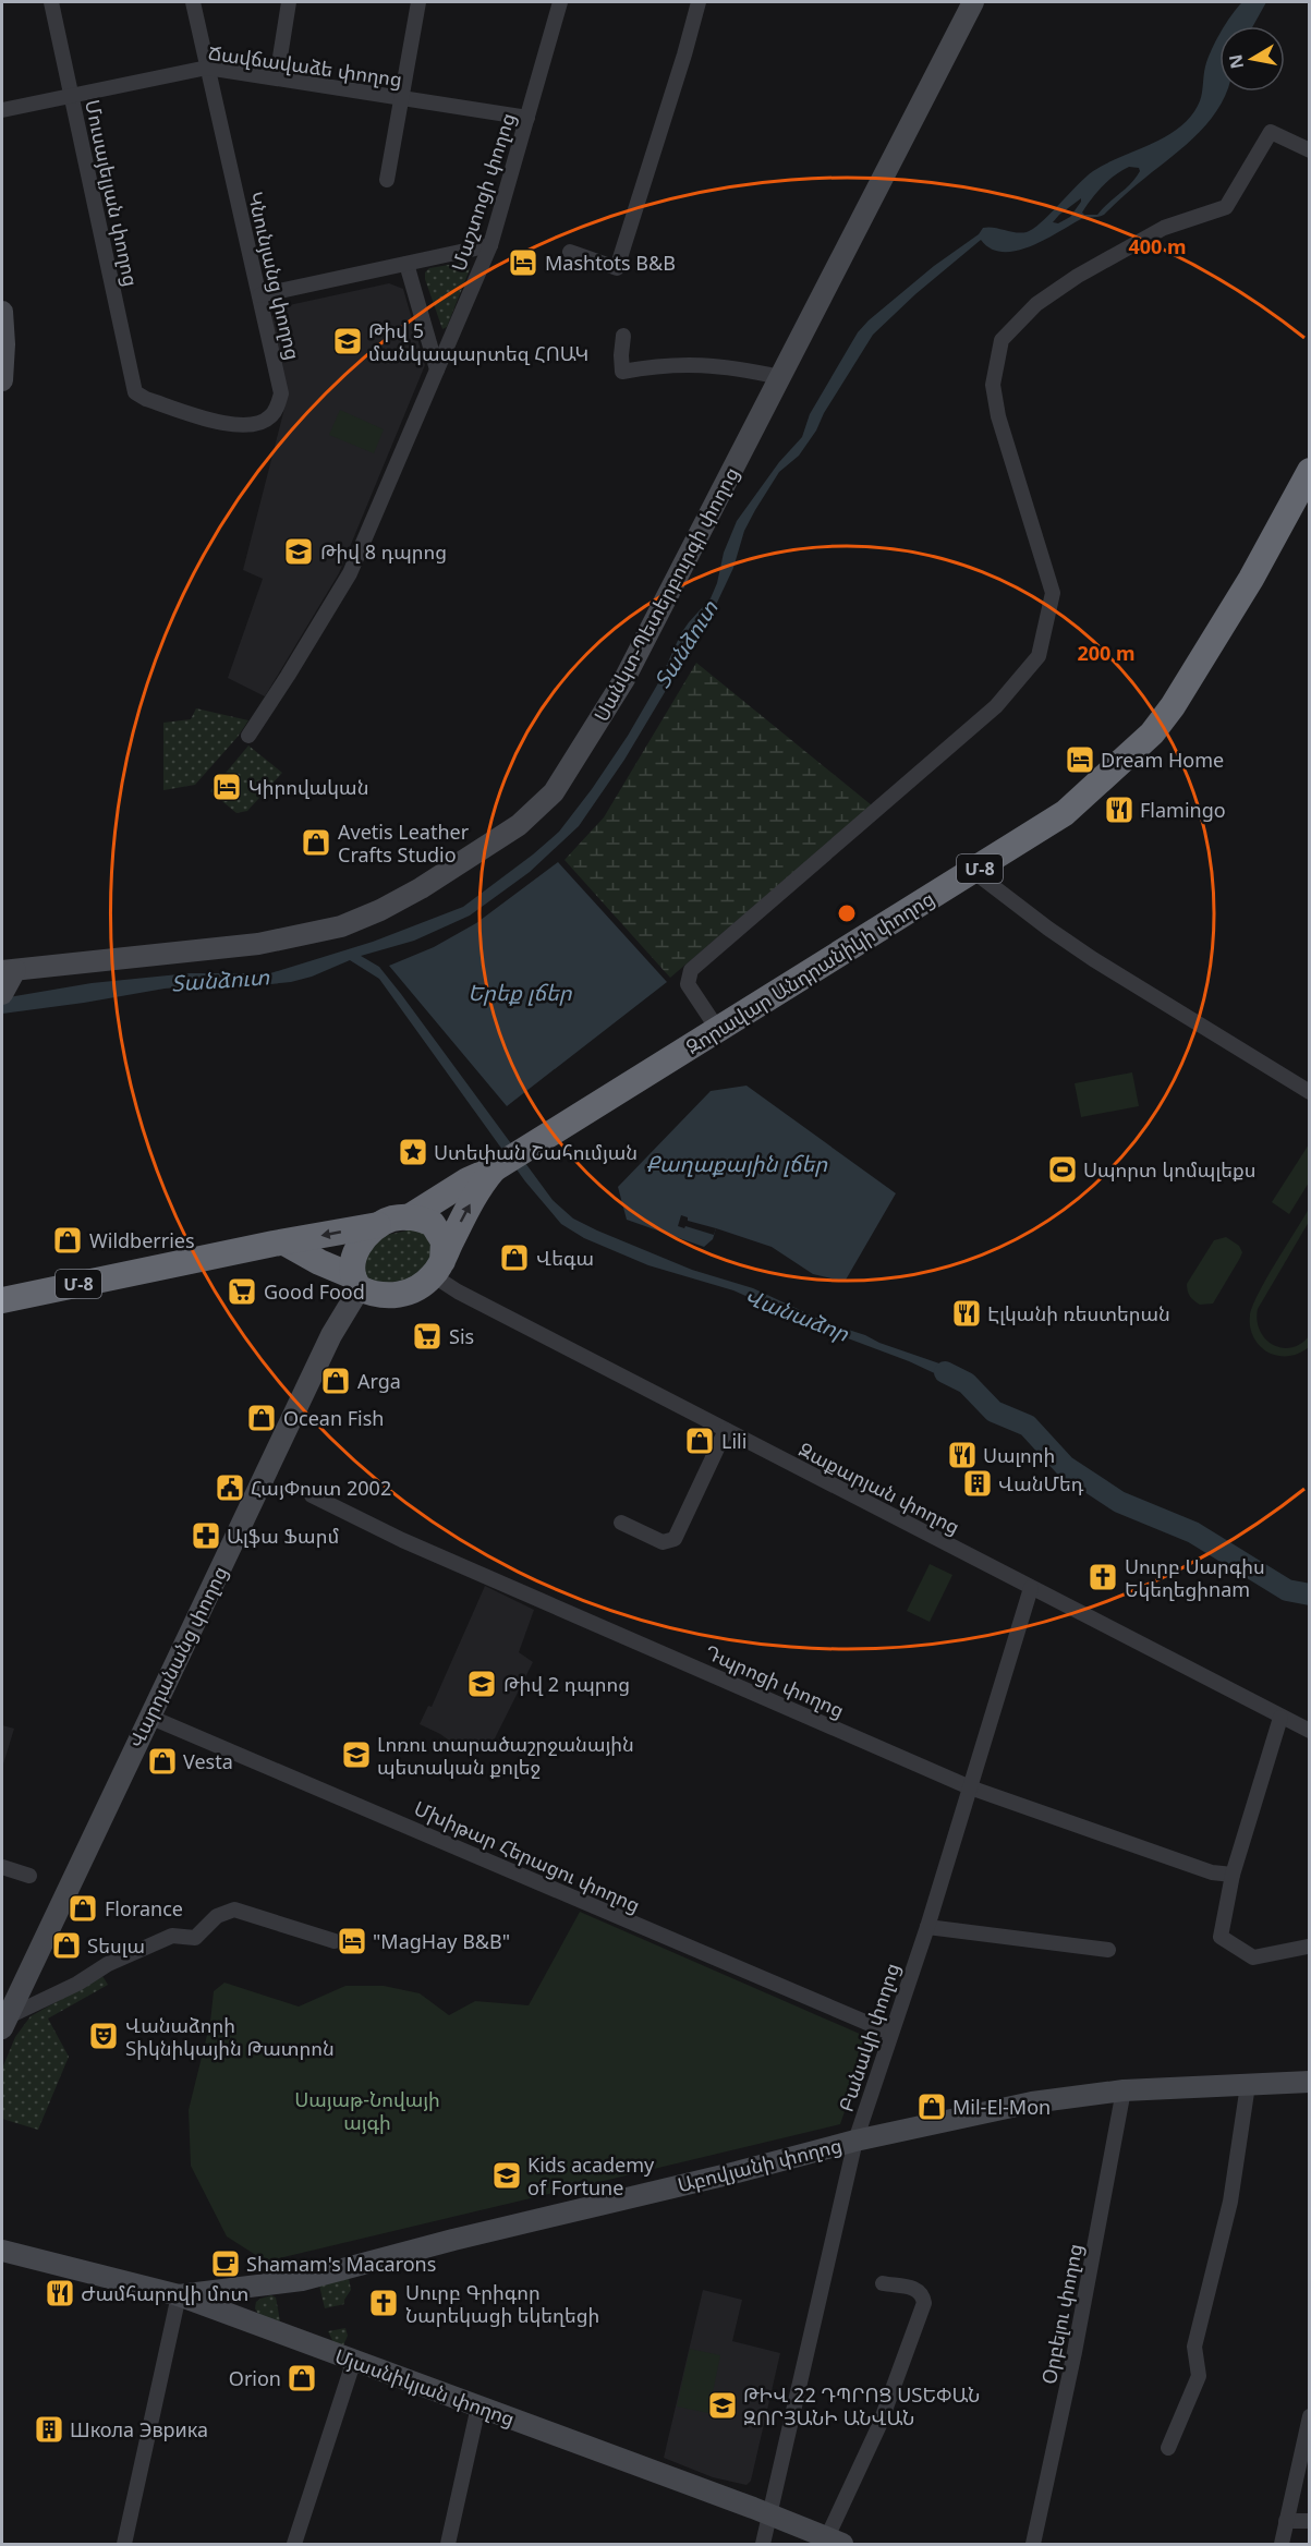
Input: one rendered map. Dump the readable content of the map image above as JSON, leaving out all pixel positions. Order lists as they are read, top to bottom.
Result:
{
  "streets": {
    "highway": ["Մ-8", "Զորավար Անդրանիկի փողոց"],
    "street": [
      "Ճավճավաձե փողոց",
      "Մաշտոցի փողոց",
      "Մուսայելյան փողոց",
      "Կնունյանց փողոց",
      "Սանկտ-Պետերբուրգի փողոց",
      "Զաքարյան փողոց",
      "Վարդանանց փողոց",
      "Դպրոցի փողոց",
      "Մխիթար Հերացու փողոց",
      "Բանակի փողոց",
      "Աբովյանի փողոց",
      "Օրբելու փողոց",
      "Մյասնիկյան փողոց"
    ]
  },
  "crossings": [
    ["Ճավճավաձե փողոց", "Մաշտոցի փողոց"],
    ["Ճավճավաձե փողոց", "Մուսայելյան փողոց"],
    ["Ճավճավաձե փողոց", "Կնունյանց փողոց"],
    ["Մուսայելյան փողոց", "Կնունյանց փողոց"],
    ["Մ-8", "Զորավար Անդրանիկի փողոց"],
    ["Մ-8", "Զաքարյան փողոց"],
    ["Մ-8", "Վարդանանց փողոց"],
    ["Զաքարյան փողոց", "Վարդանանց փողոց"],
    ["Զաքարյան փողոց", "Բանակի փողոց"],
    ["Վարդանանց փողոց", "Մխիթար Հերացու փողոց"],
    ["Դպրոցի փողոց", "Բանակի փողոց"],
    ["Մխիթար Հերացու փողոց", "Բանակի փողոց"],
    ["Բանակի փողոց", "Աբովյանի փողոց"],
    ["Բանակի փողոց", "Մյասնիկյան փողոց"],
    ["Աբովյանի փողոց", "Օրբելու փողոց"],
    ["Աբովյանի փողոց", "Մյասնիկյան փողոց"]
  ],
  "water": [
    "Տանձուտ",
    "Երեք լճեր",
    "Քաղաքային լճեր",
    "Վանաձոր"
  ],
  "parks": ["Սայաթ-Նովայի այգի"],
  "places": {
    "hotel": [
      "Mashtots B&B",
      "Dream Home",
      "Կիրովական",
      "\"MagHay B&B\""
    ],
    "school or university": [
      "Թիվ 5 մանկապարտեզ ՀՈԱԿ",
      "Թիվ 8 դպրոց",
      "Թիվ 2 դպրոց",
      "Լոռու տարածաշրջանային պետական քոլեջ",
      "Kids academy of Fortune",
      "ԹԻՎ 22 ԴՊՐՈՑ ՍՏԵՓԱՆ ԶՈՐՅԱՆԻ ԱՆՎԱՆ"
    ],
    "restaurant": [
      "Flamingo",
      "Էլկանի ռեստերան",
      "Սալորի",
      "Ժամհարովի մոտ"
    ],
    "shop": [
      "Avetis Leather Crafts Studio",
      "Wildberries",
      "Վեգա",
      "Arga",
      "Ocean Fish",
      "Lili",
      "Vesta",
      "Florance",
      "Տեսլա",
      "Mil-El-Mon",
      "Orion"
    ],
    "place": ["Ստեփան Շահումյան"],
    "sports": ["Սպորտ կոմպլեքս"],
    "supermarket": ["Good Food", "Sis"],
    "building": ["ՎանՄեդ", "Школа Эврика"],
    "public building": ["ՀայՓոստ 2002"],
    "pharmacy": ["Ալֆա Ֆարմ"],
    "church": ["Սուրբ Սարգիս Եկեղեցիnam", "Սուրբ Գրիգոր Նարեկացի եկեղեցի"],
    "theatre": ["Վանաձորի Տիկնիկային Թատրոն"],
    "cafe": ["Shamam's Macarons"]
  },
  "north": "left",
  "rings": ["400 m", "200 m"]
}
